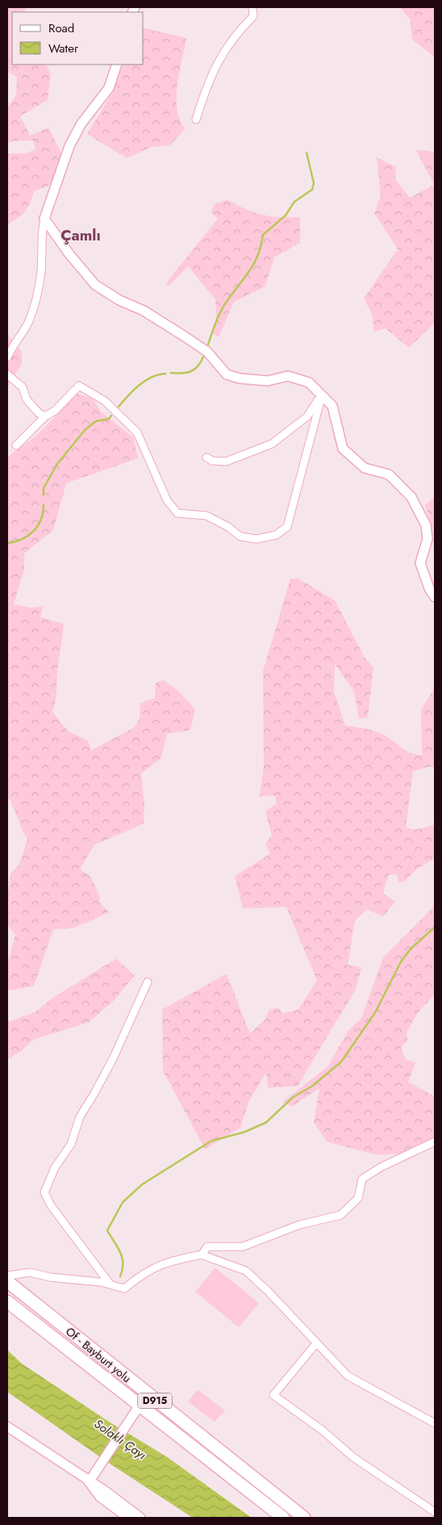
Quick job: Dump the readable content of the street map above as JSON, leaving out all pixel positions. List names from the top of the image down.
{
  "streets": {
    "highway": ["Of - Bayburt yolu", "D915"]
  },
  "districts": ["Çamlı"],
  "water": ["Solaklı Çayı"],
  "legend": ["Road", "Water"]
}
